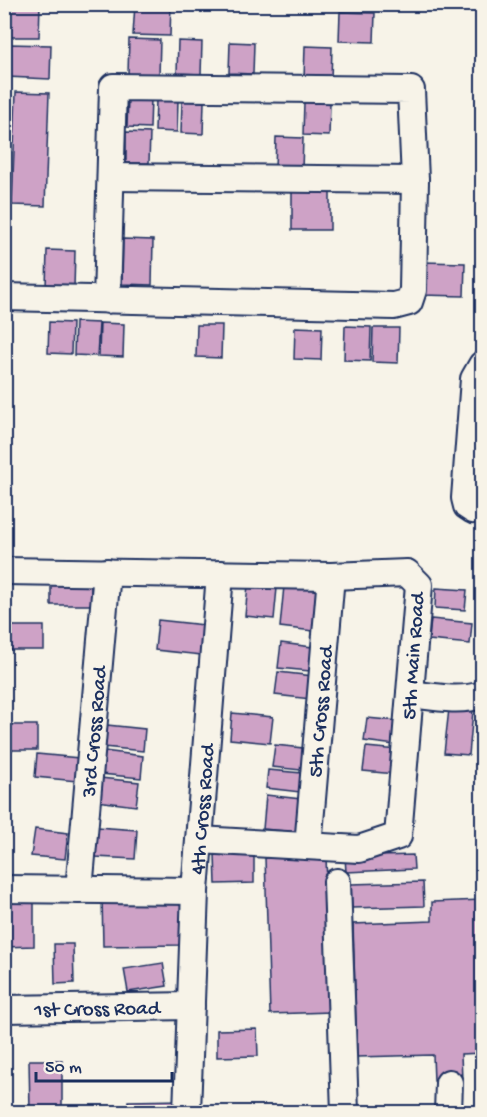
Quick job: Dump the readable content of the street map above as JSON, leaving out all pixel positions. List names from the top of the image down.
{
  "streets": {
    "street": [
      "5th Main Road",
      "5th Cross Road",
      "3rd Cross Road",
      "4th Cross Road",
      "1st Cross Road"
    ]
  },
  "crossings": [
    ["5th Main Road", "5th Cross Road"],
    ["5th Main Road", "3rd Cross Road"],
    ["5th Main Road", "4th Cross Road"],
    ["3rd Cross Road", "4th Cross Road"]
  ],
  "scale_bar": "50 m"
}
